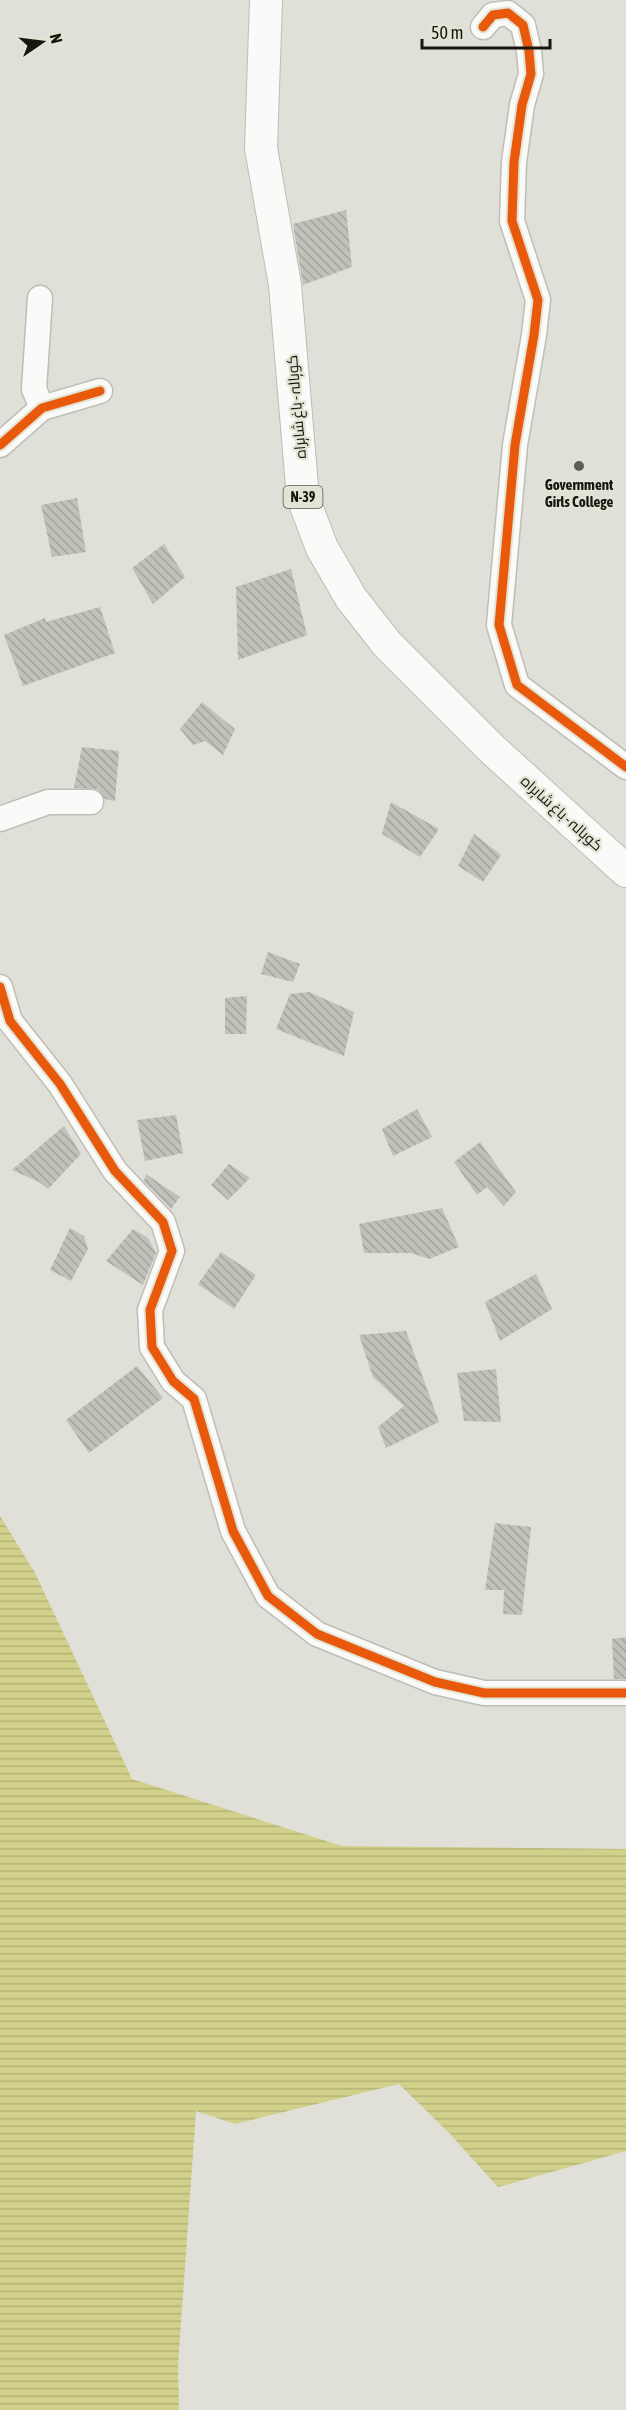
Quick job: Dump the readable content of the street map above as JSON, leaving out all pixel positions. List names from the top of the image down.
{
  "streets": {
    "main road": ["کوہالہ - باغ شاہراہ", "N-39"]
  },
  "places": ["Government Girls College"],
  "scale_bar": "50 m",
  "north": "right"
}
